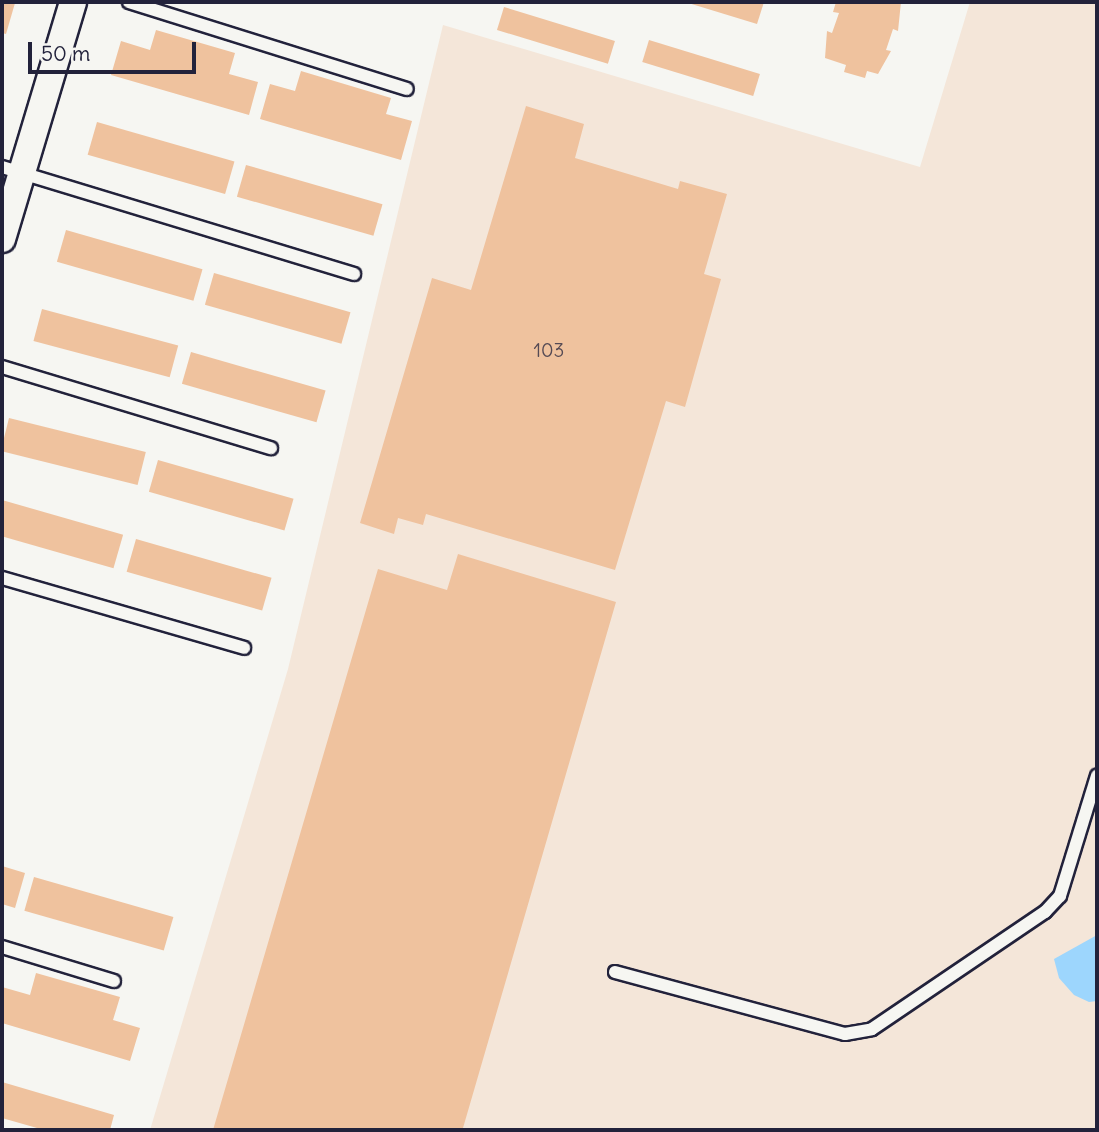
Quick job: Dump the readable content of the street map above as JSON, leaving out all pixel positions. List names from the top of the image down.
{
  "house_numbers": ["103"],
  "scale_bar": "50 m"
}
